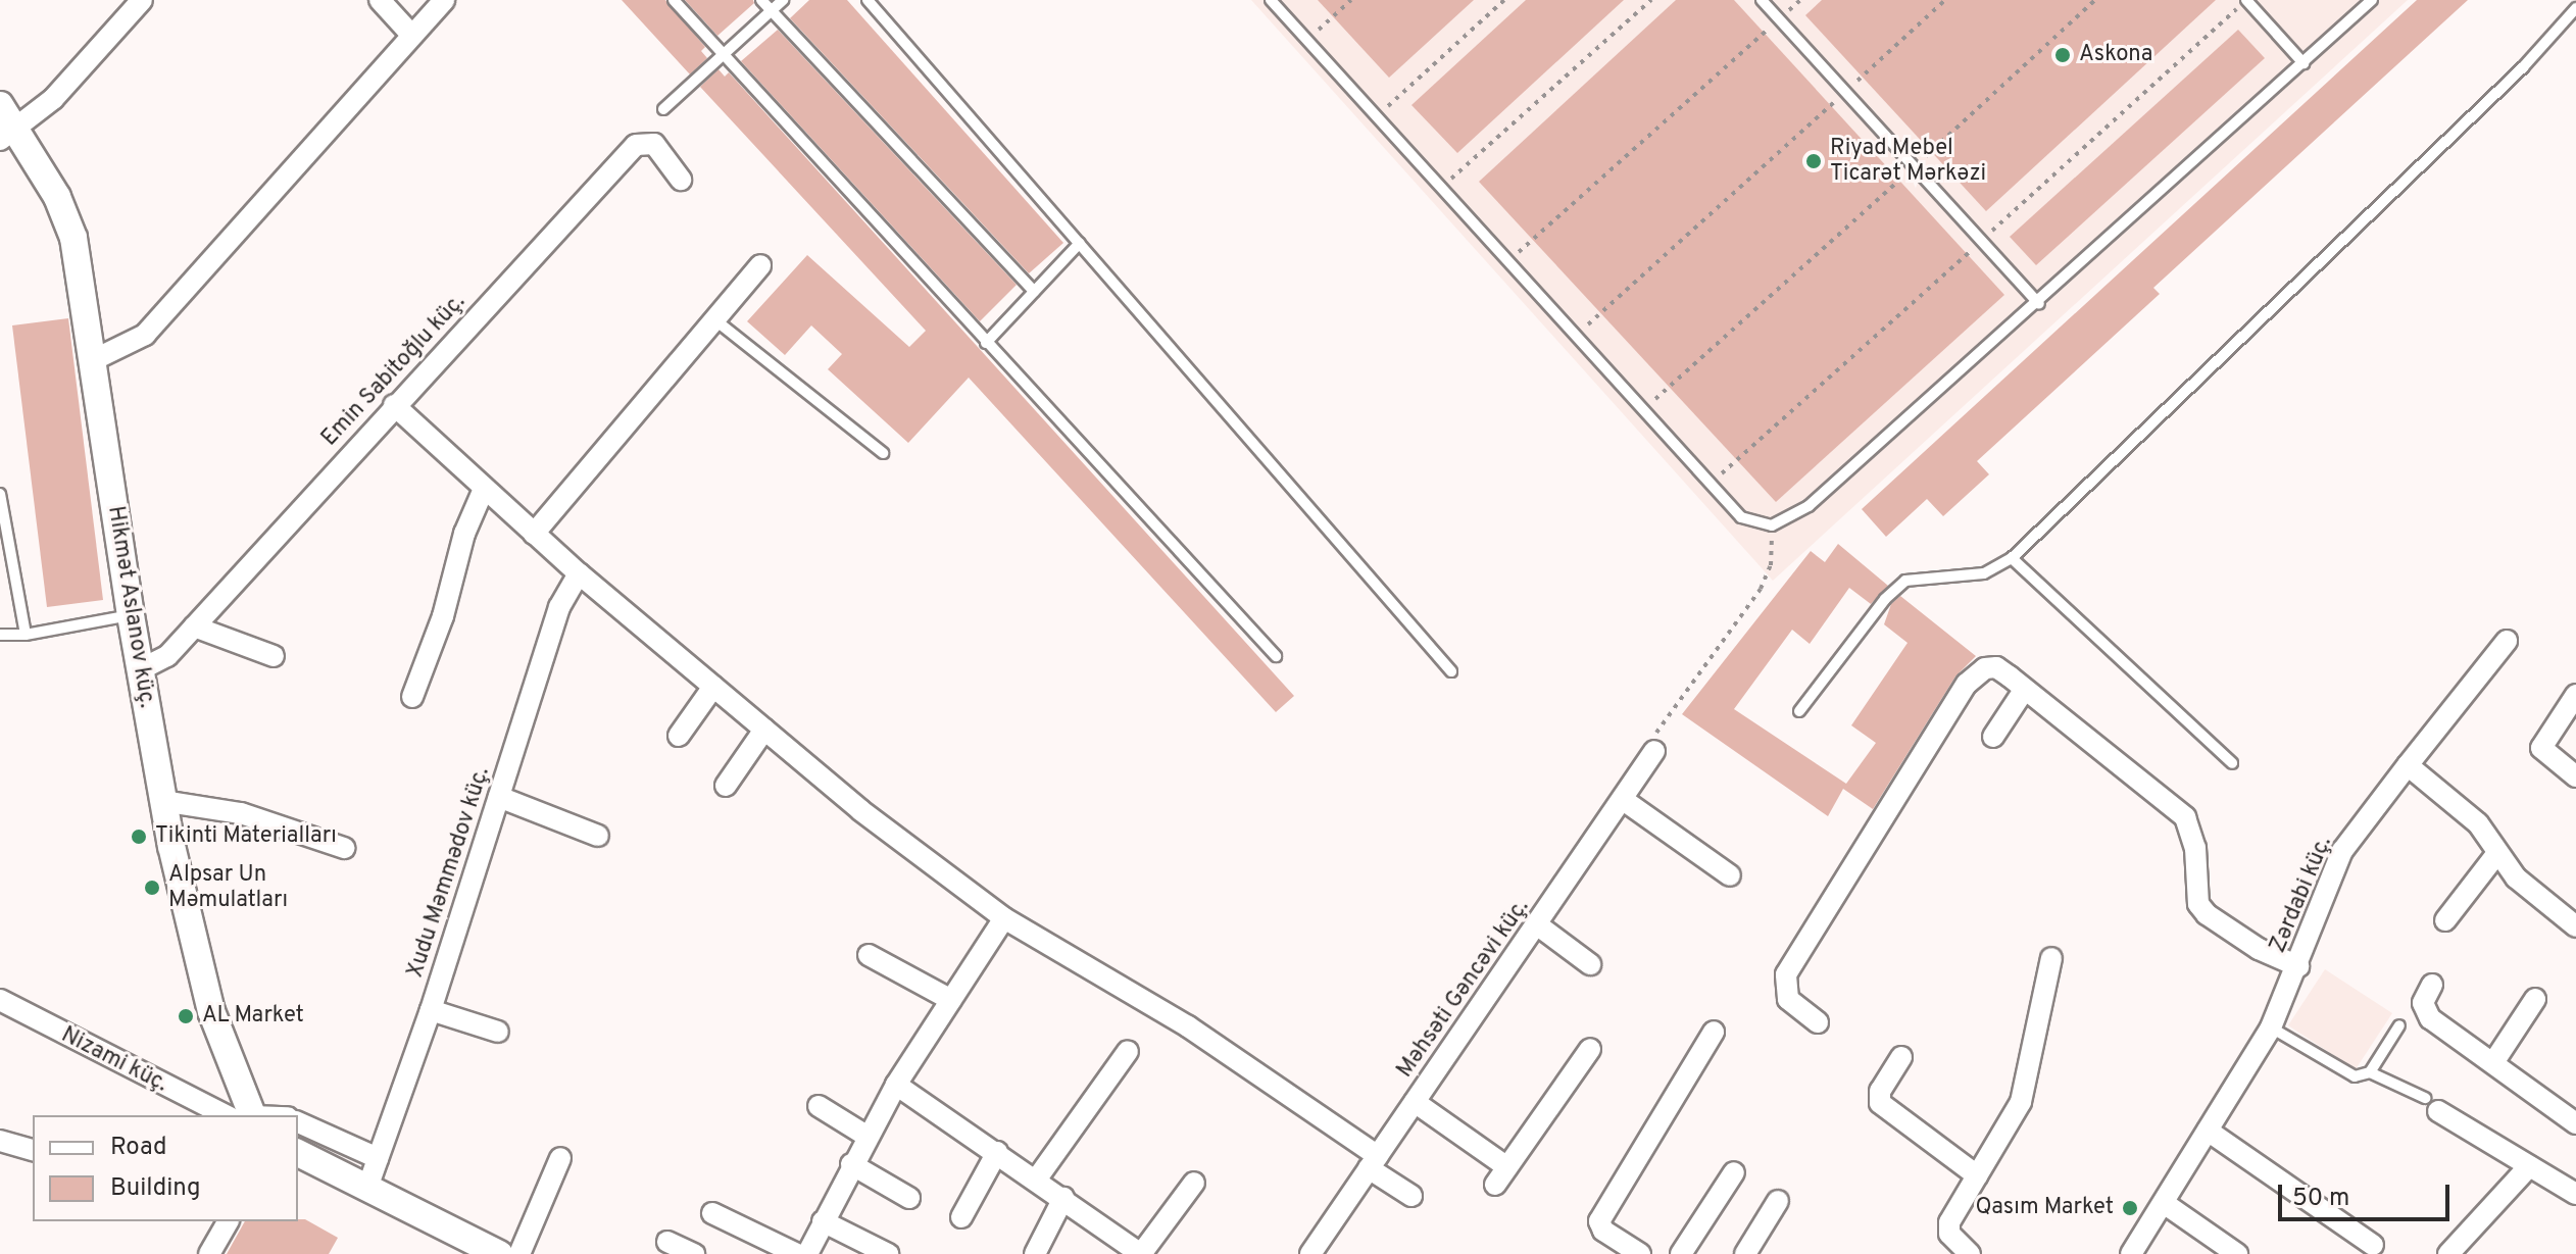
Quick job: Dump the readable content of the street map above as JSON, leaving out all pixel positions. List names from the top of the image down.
{
  "streets": {
    "street": [
      "Emin Sabitoğlu küç.",
      "Hikmət Aslanov küç.",
      "Xudu Məmmədov küç.",
      "Zərdabi küç.",
      "Məhsəti Gəncəvi küç.",
      "Nizami küç."
    ]
  },
  "crossings": [
    ["Emin Sabitoğlu küç.", "Hikmət Aslanov küç."]
  ],
  "places": [
    "Askona",
    "Riyad Mebel Ticarət Mərkəzi",
    "Tikinti Materialları",
    "Alpsar Un Məmulatları",
    "AL Market",
    "Qasım Market"
  ],
  "legend": ["Road", "Building"],
  "scale_bar": "50 m"
}
